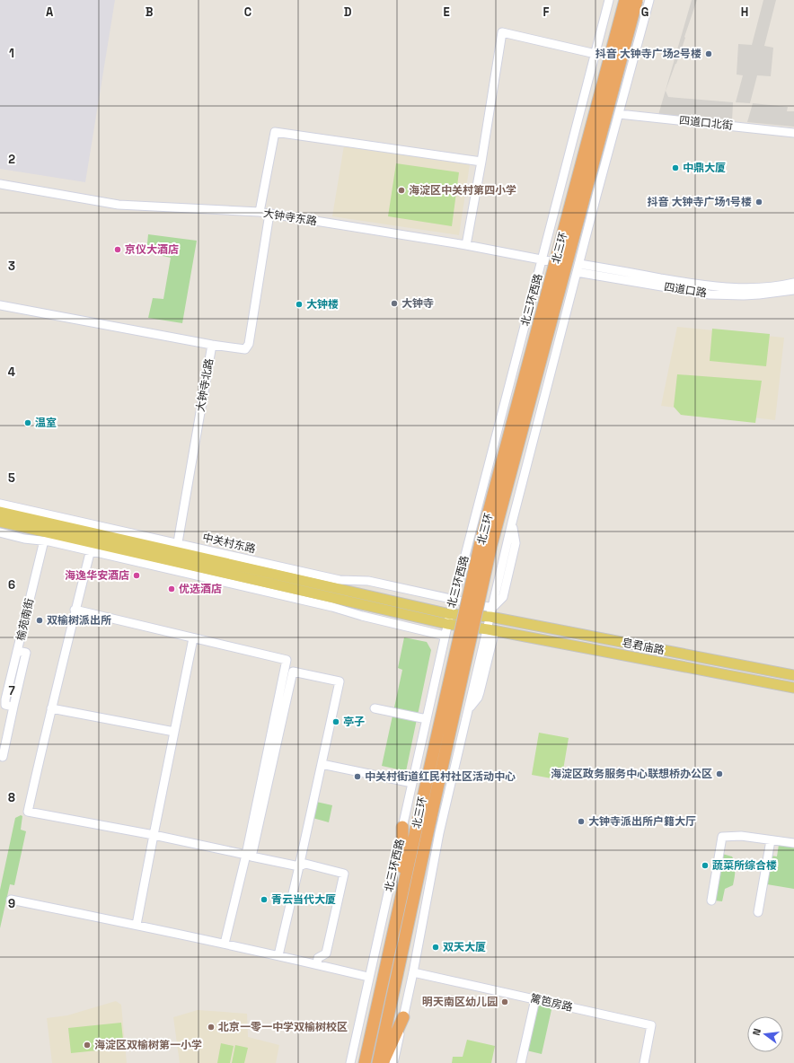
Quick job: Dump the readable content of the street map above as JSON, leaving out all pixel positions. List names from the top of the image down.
{
  "streets": {
    "highway": ["北三环"],
    "main road": ["中关村东路", "皂君庙路"],
    "street": [
      "四道口北街",
      "大钟寺东路",
      "四道口路",
      "北三环西路",
      "大钟寺北路",
      "榆苑南街",
      "篱笆房路"
    ]
  },
  "crossings": [
    ["大钟寺东路", "四道口路"],
    ["大钟寺东路", "北三环西路"],
    ["大钟寺东路", "大钟寺北路"],
    ["北三环西路", "中关村东路"],
    ["北三环西路", "皂君庙路"],
    ["大钟寺北路", "中关村东路"],
    ["中关村东路", "皂君庙路"]
  ],
  "places": [
    "抖音 大钟寺广场2号楼",
    "中鼎大厦",
    "海淀区中关村第四小学",
    "抖音 大钟寺广场1号楼",
    "京仪大酒店",
    "大钟寺",
    "大钟楼",
    "温室",
    "海逸华安酒店",
    "优选酒店",
    "双榆树派出所",
    "亭子",
    "海淀区政务服务中心联想桥办公区",
    "中关村街道红民村社区活动中心",
    "大钟寺派出所户籍大厅",
    "蔬菜所综合楼",
    "青云当代大厦",
    "双天大厦",
    "明天南区幼儿园",
    "北京一零一中学双榆树校区",
    "海淀区双榆树第一小学"
  ],
  "north": "left",
  "grid": {
    "columns": [
      "A",
      "B",
      "C",
      "D",
      "E",
      "F",
      "G",
      "H"
    ],
    "rows": [
      "1",
      "2",
      "3",
      "4",
      "5",
      "6",
      "7",
      "8",
      "9"
    ]
  }
}
